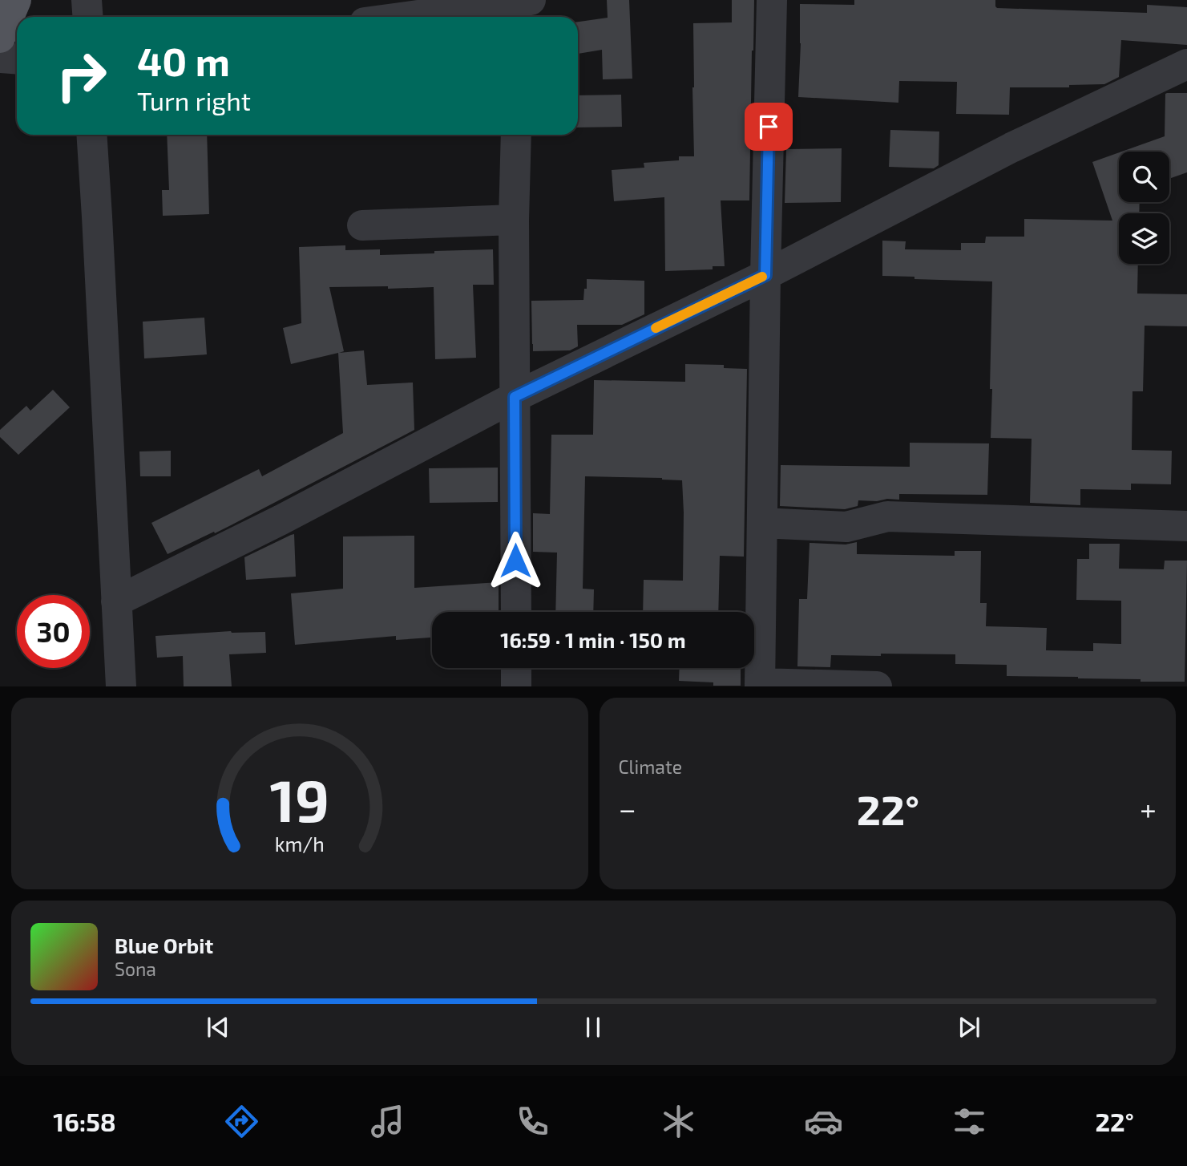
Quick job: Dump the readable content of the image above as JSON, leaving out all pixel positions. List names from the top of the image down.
{
  "page": {
    "turn": ["40 m", "Turn right"],
    "limit": "30",
    "trip": "16:59 · 1 min · 150 m",
    "tile": "Climate",
    "heat": ["−", "22°", "+"],
    "song": ["Blue Orbit", "Sona"],
    "tabs": ["16:58", "22°"],
    "gauge": ["19", "km/h"]
  }
}
